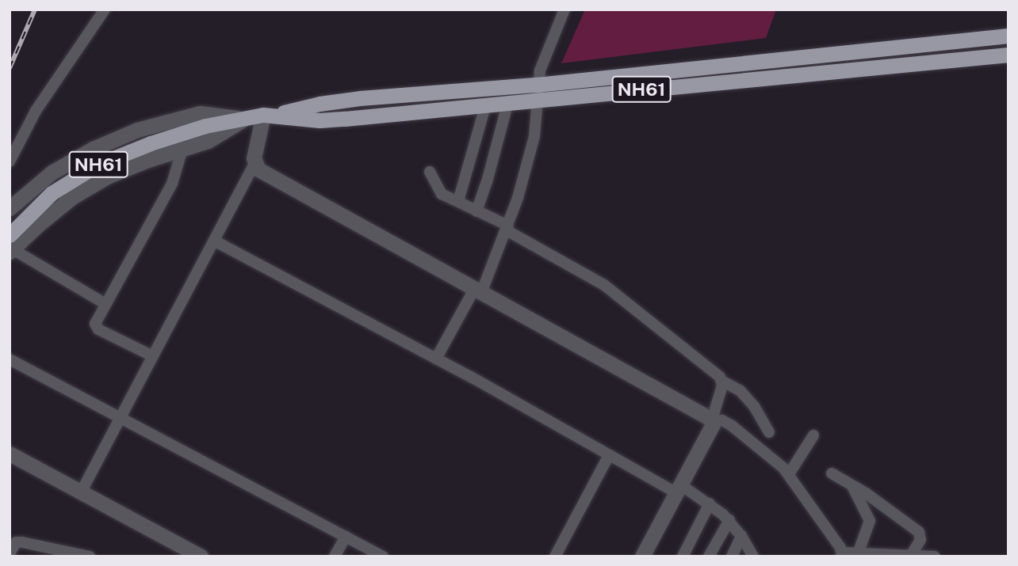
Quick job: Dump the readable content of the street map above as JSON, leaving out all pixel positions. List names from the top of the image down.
{
  "streets": {
    "highway": ["NH61"]
  }
}
